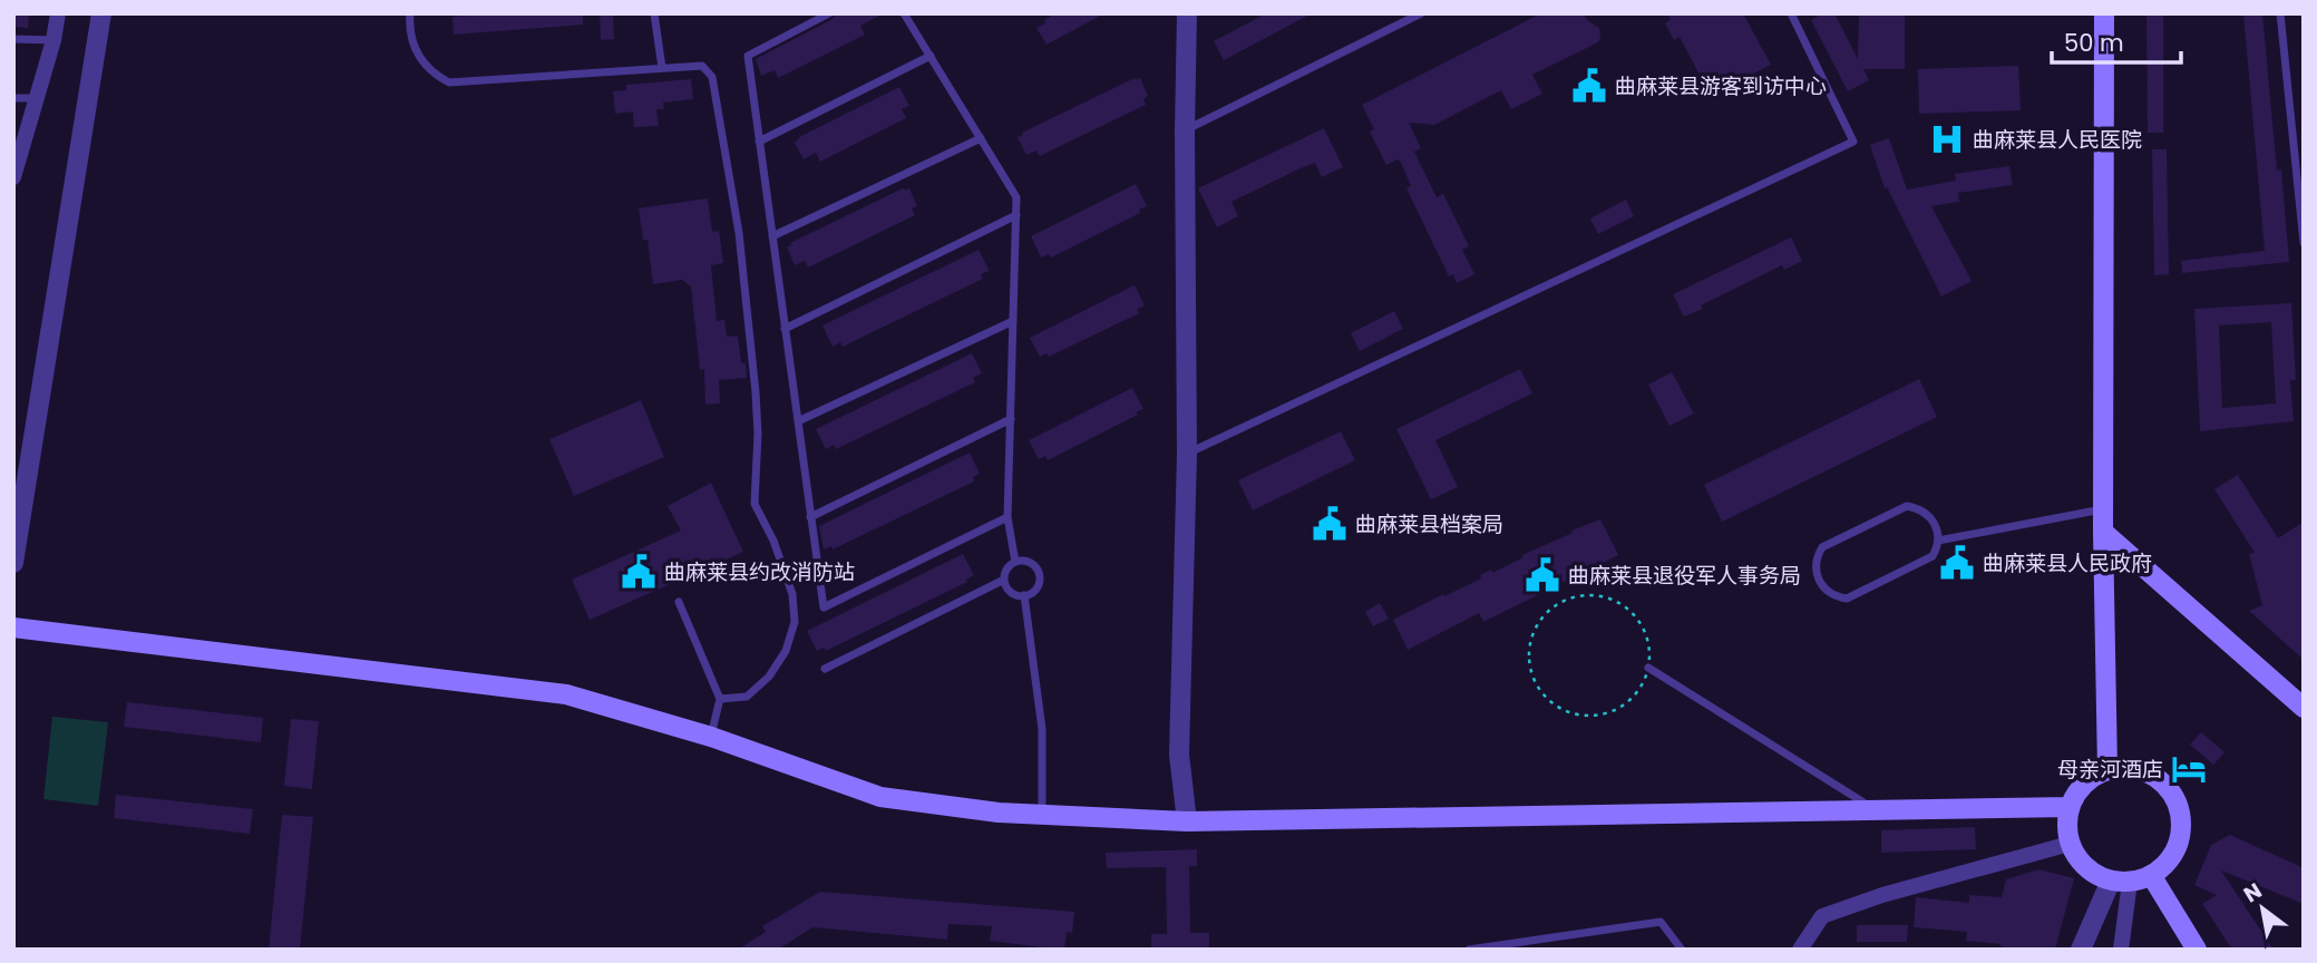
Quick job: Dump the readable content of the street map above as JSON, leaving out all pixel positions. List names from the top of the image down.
{
  "places": {
    "public building": [
      "曲麻莱县游客到访中心",
      "曲麻莱县档案局",
      "曲麻莱县人民政府",
      "曲麻莱县约改消防站",
      "曲麻莱县退役军人事务局"
    ],
    "hospital": ["曲麻莱县人民医院"],
    "hotel": ["母亲河酒店"]
  },
  "scale_bar": "50 m",
  "north": "top left"
}
